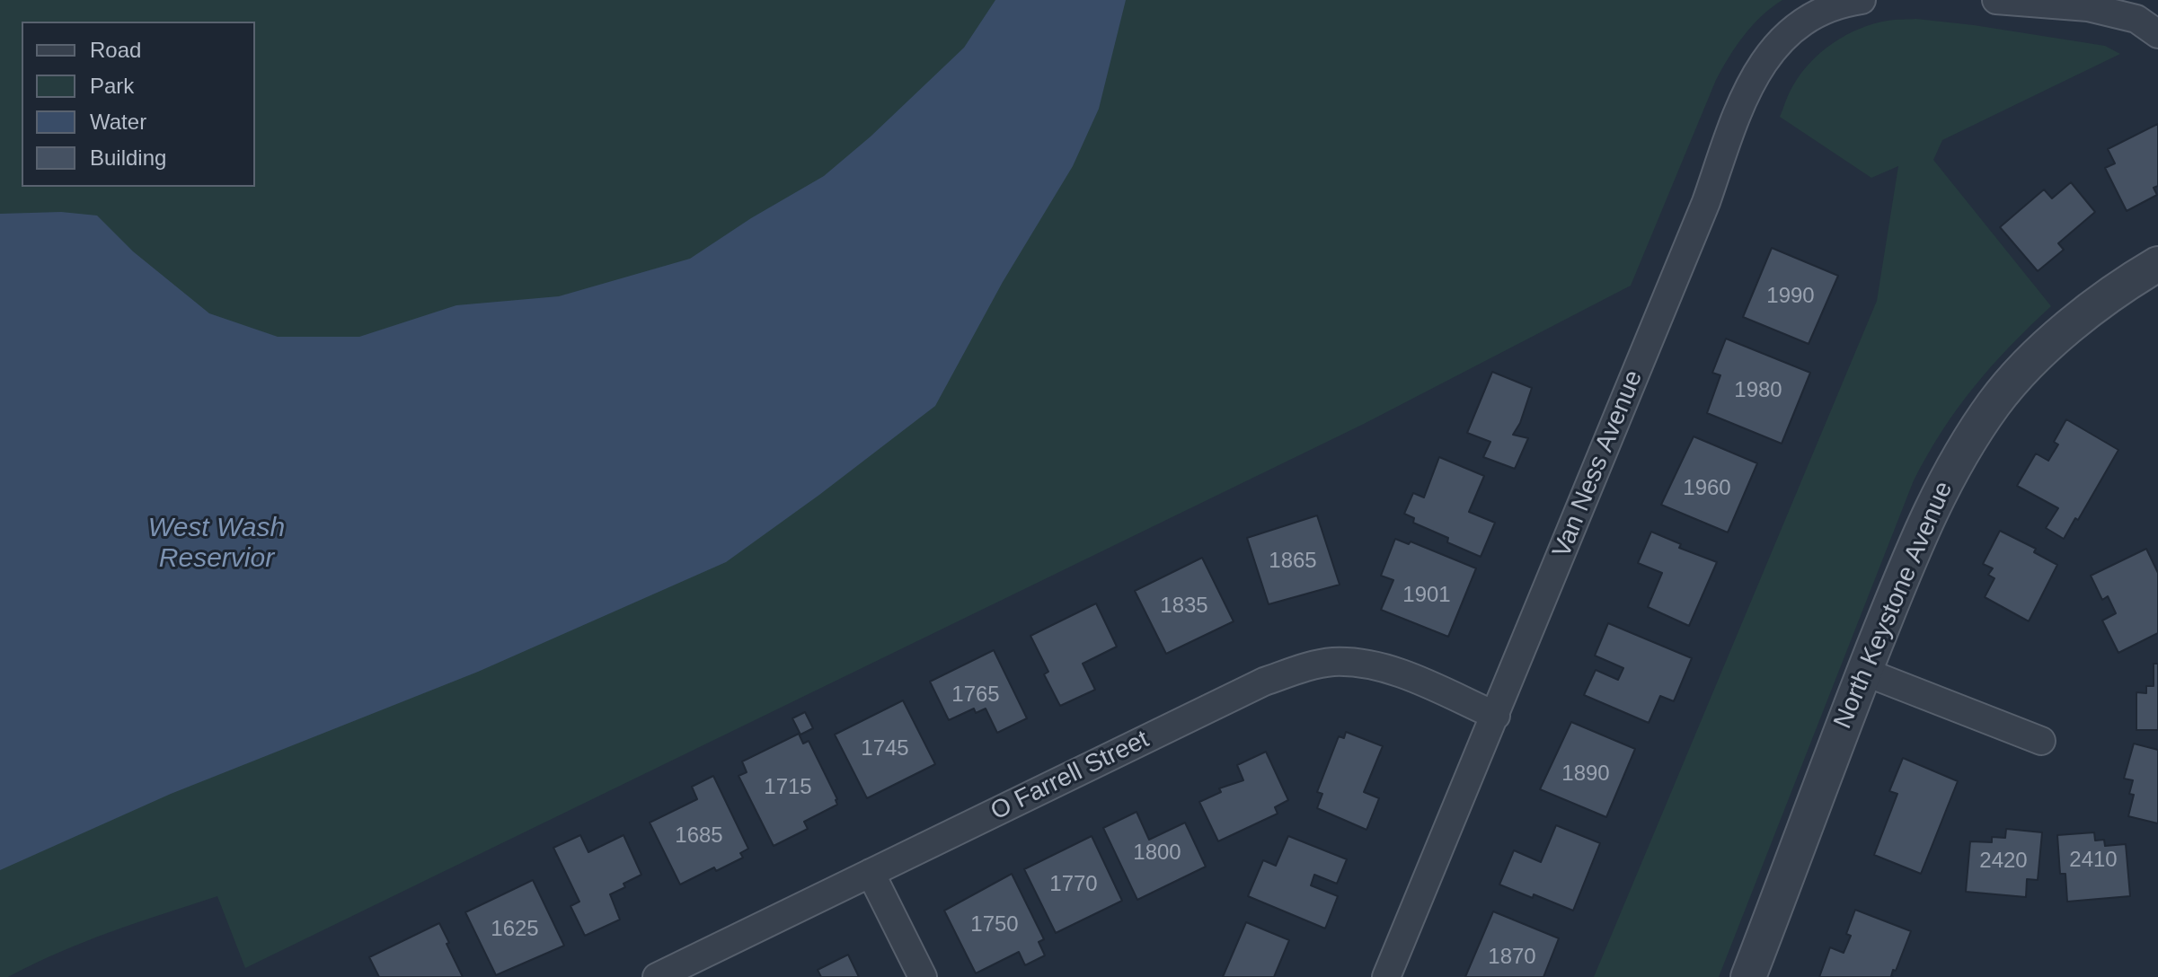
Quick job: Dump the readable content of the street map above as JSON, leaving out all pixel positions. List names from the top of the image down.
{
  "streets": {
    "street": ["Van Ness Avenue", "North Keystone Avenue", "O Farrell Street"]
  },
  "crossings": [
    ["Van Ness Avenue", "O Farrell Street"]
  ],
  "water": ["West Wash Reservior"],
  "house_numbers": [
    "1990",
    "1980",
    "1960",
    "1865",
    "1901",
    "1835",
    "1765",
    "1745",
    "1890",
    "1715",
    "1685",
    "1800",
    "2410",
    "2420",
    "1770",
    "1750",
    "1625",
    "1870"
  ],
  "legend": [
    "Road",
    "Park",
    "Water",
    "Building"
  ]
}
